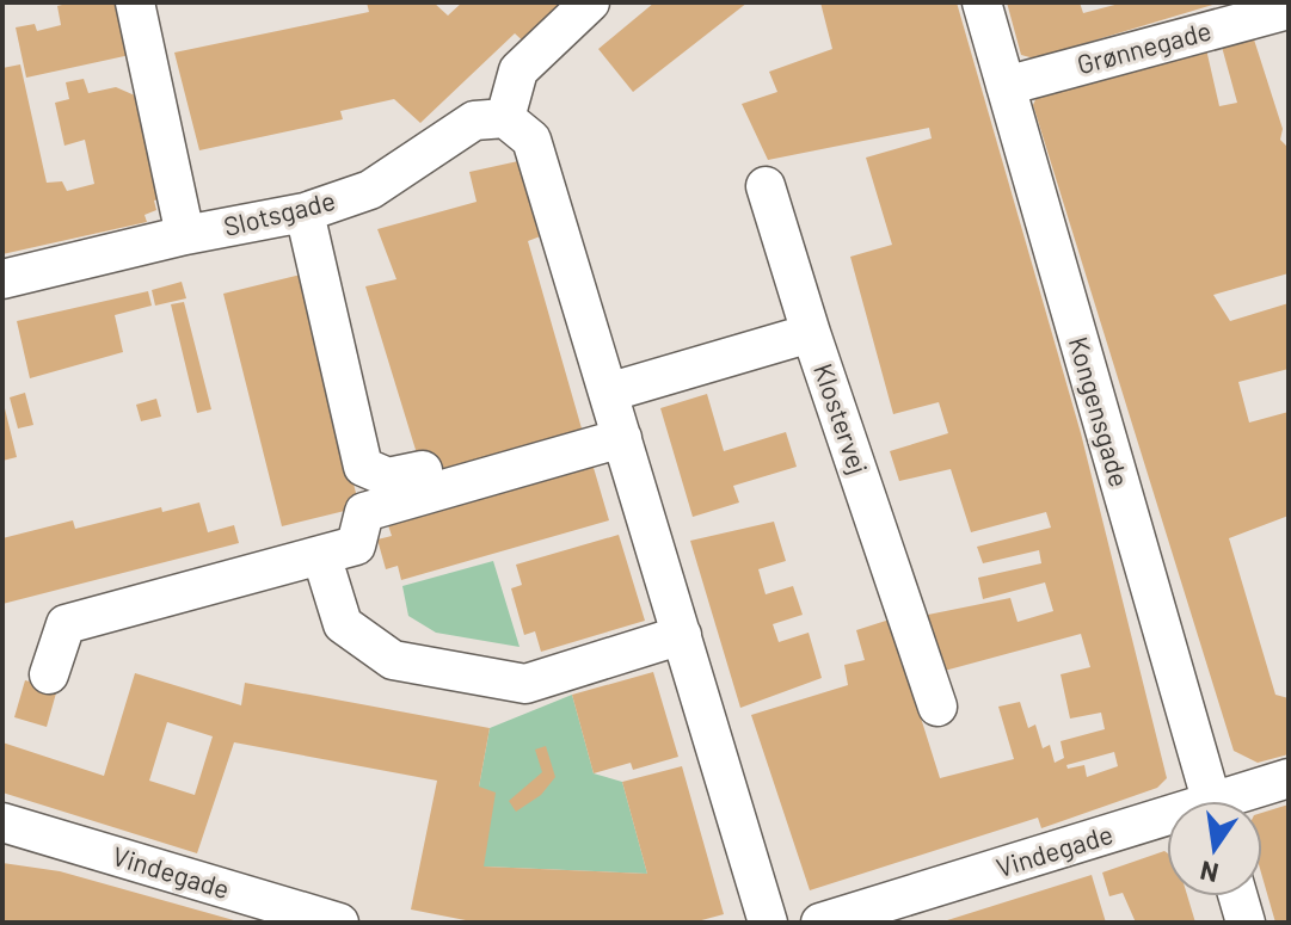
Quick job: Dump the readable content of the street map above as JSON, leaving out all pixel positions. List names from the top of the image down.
{
  "streets": {
    "street": [
      "Grønnegade",
      "Slotsgade",
      "Kongensgade",
      "Klostervej",
      "Vindegade"
    ]
  },
  "crossings": [
    ["Grønnegade", "Kongensgade"]
  ],
  "north": "bottom"
}
